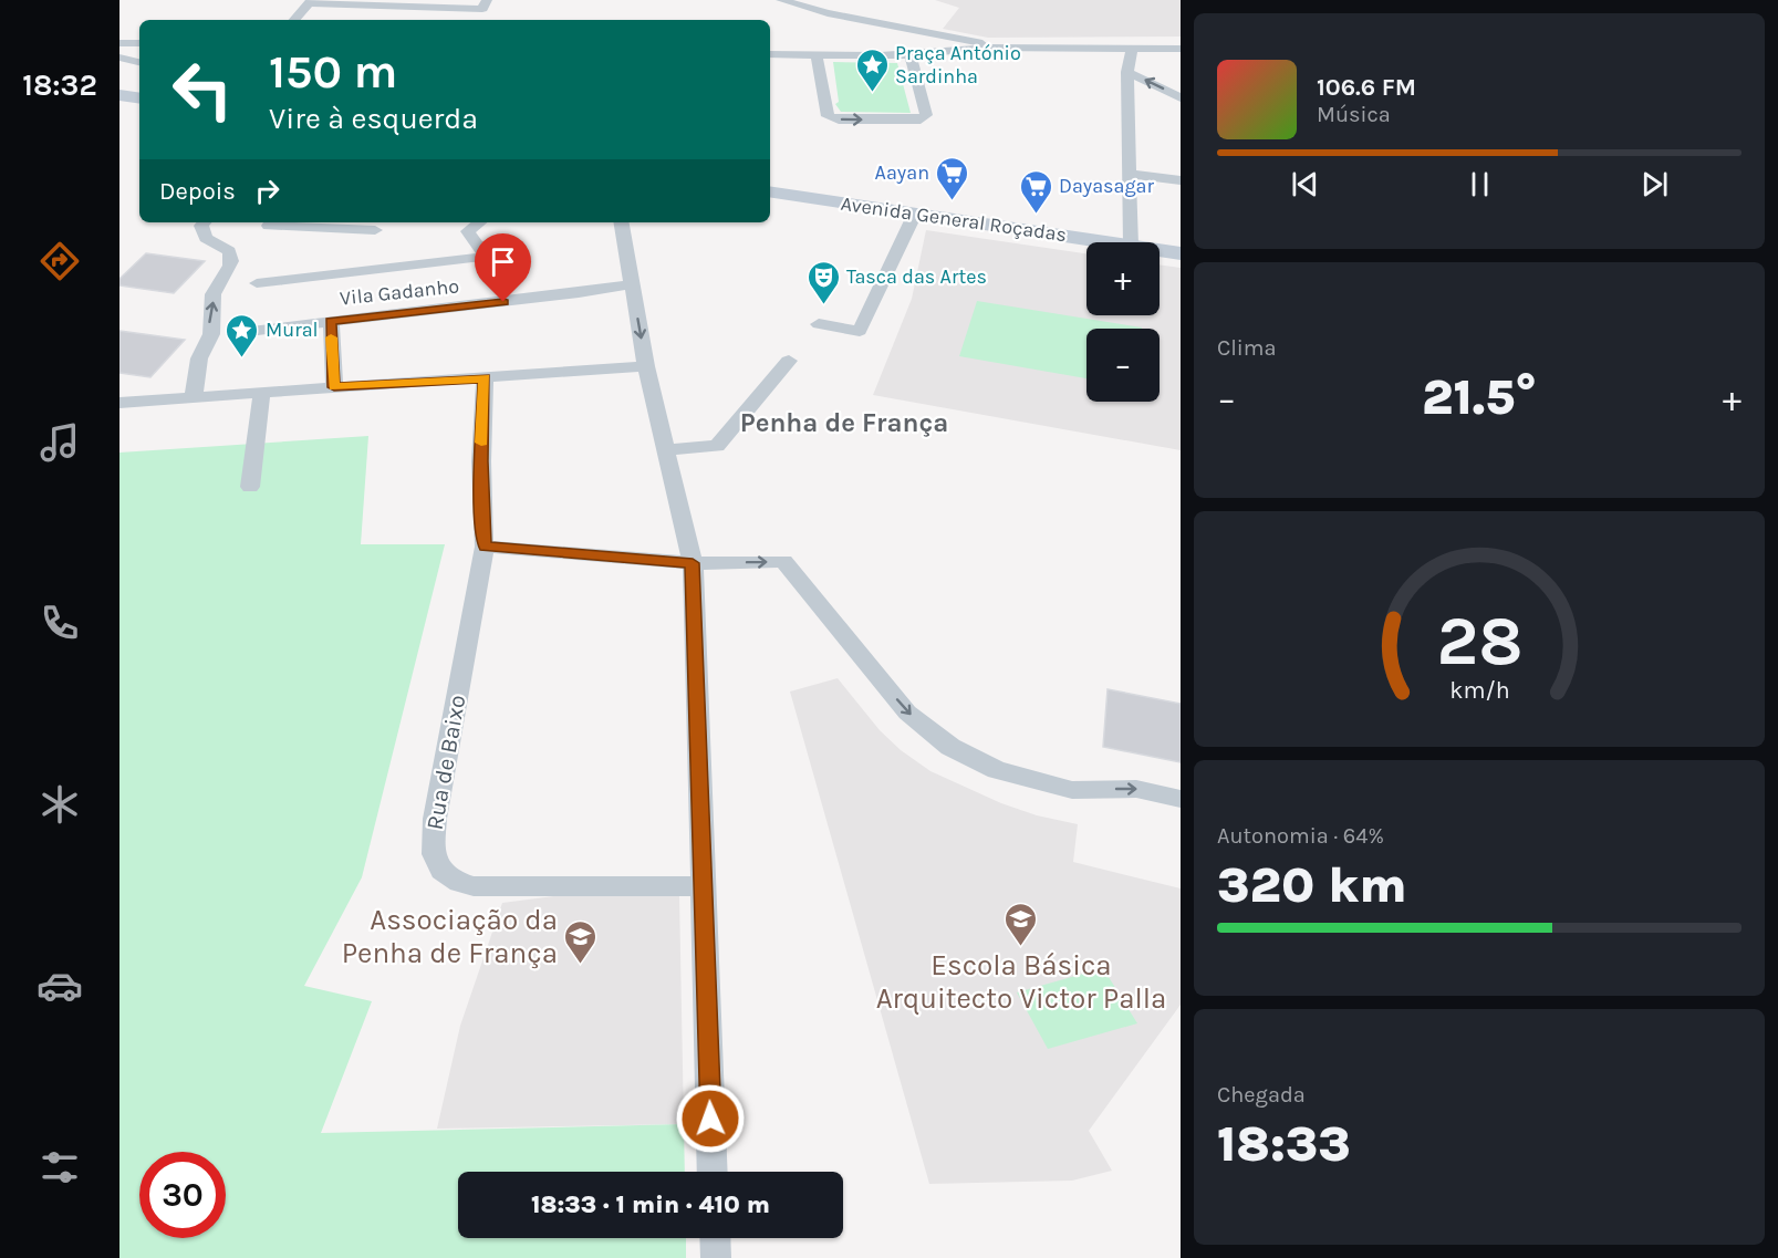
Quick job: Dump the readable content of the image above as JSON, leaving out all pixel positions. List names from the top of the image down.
{
  "streets": {
    "street": ["Avenida General Roçadas", "Vila Gadanho", "Rua de Baixo"]
  },
  "districts": ["Penha de França"],
  "places": {
    "place": ["Praça António Sardinha", "Mural"],
    "supermarket": ["Aayan", "Dayasagar"],
    "theatre": ["Tasca das Artes"],
    "school or university": ["Escola Básica Arquitecto Victor Palla", "Associação da Penha de França"]
  },
  "page": {
    "tabs": "18:32",
    "turn": ["150 m", "Vire à esquerda"],
    "song": ["106.6 FM", "Música"],
    "then": "Depois",
    "map_buttons": ["+", "−"],
    "tile": [
      "Clima",
      ["Autonomia · 64%", "320 km"],
      ["Chegada", "18:33"]
    ],
    "heat": ["−", "21.5°", "+"],
    "limit": "30",
    "trip": "18:33 · 1 min · 410 m",
    "gauge": ["28", "km/h"]
  }
}
